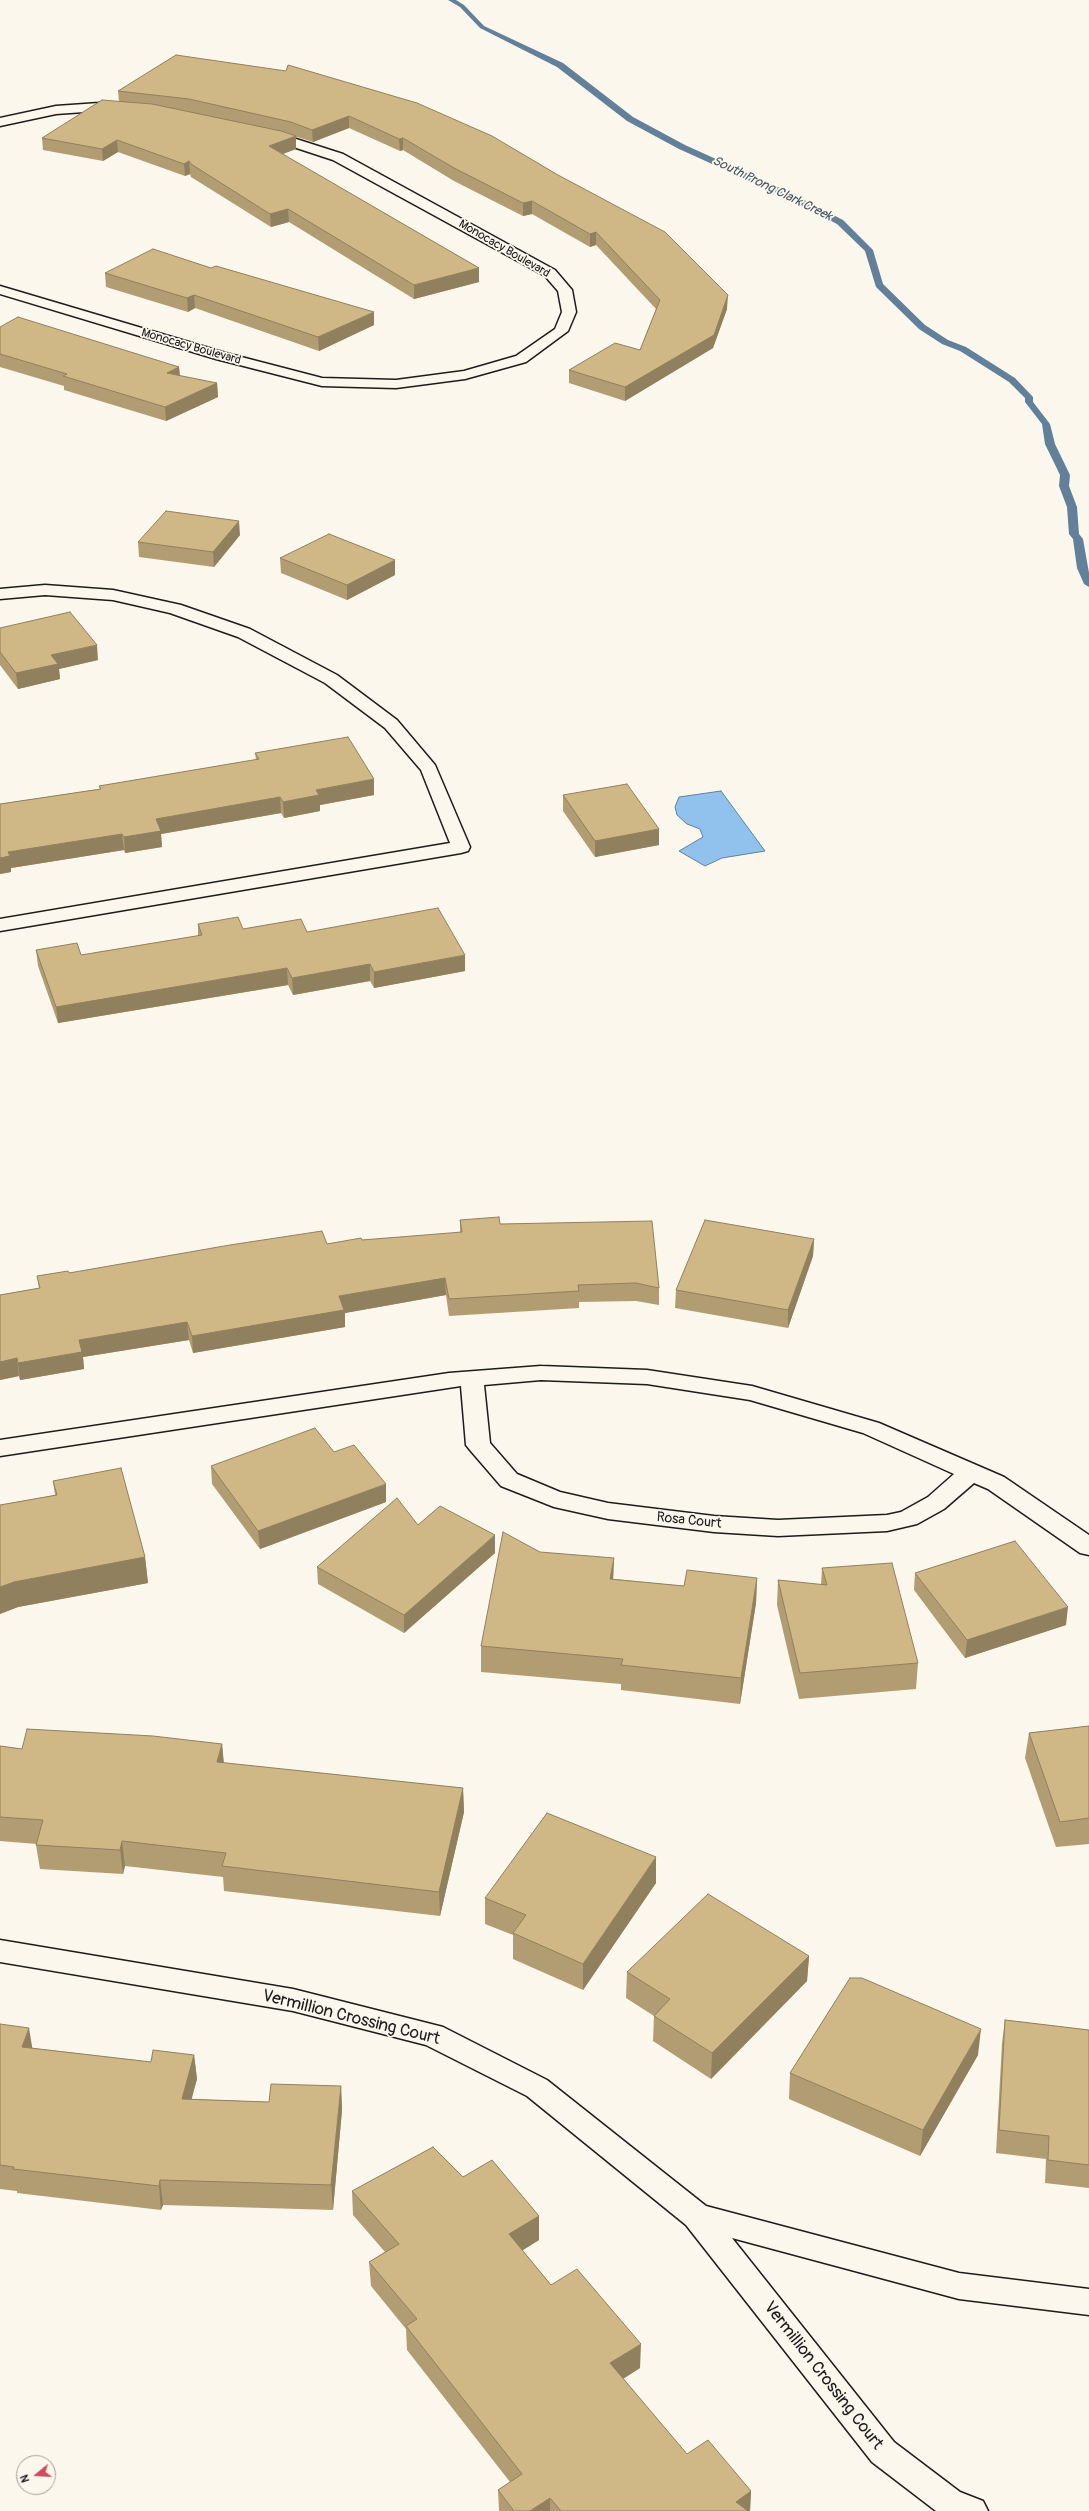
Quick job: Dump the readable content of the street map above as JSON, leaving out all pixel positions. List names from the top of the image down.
{
  "streets": {
    "street": ["Monocacy Boulevard", "Rosa Court", "Vermillion Crossing Court"]
  },
  "water": ["South Prong Clark Creek"],
  "north": "left"
}
